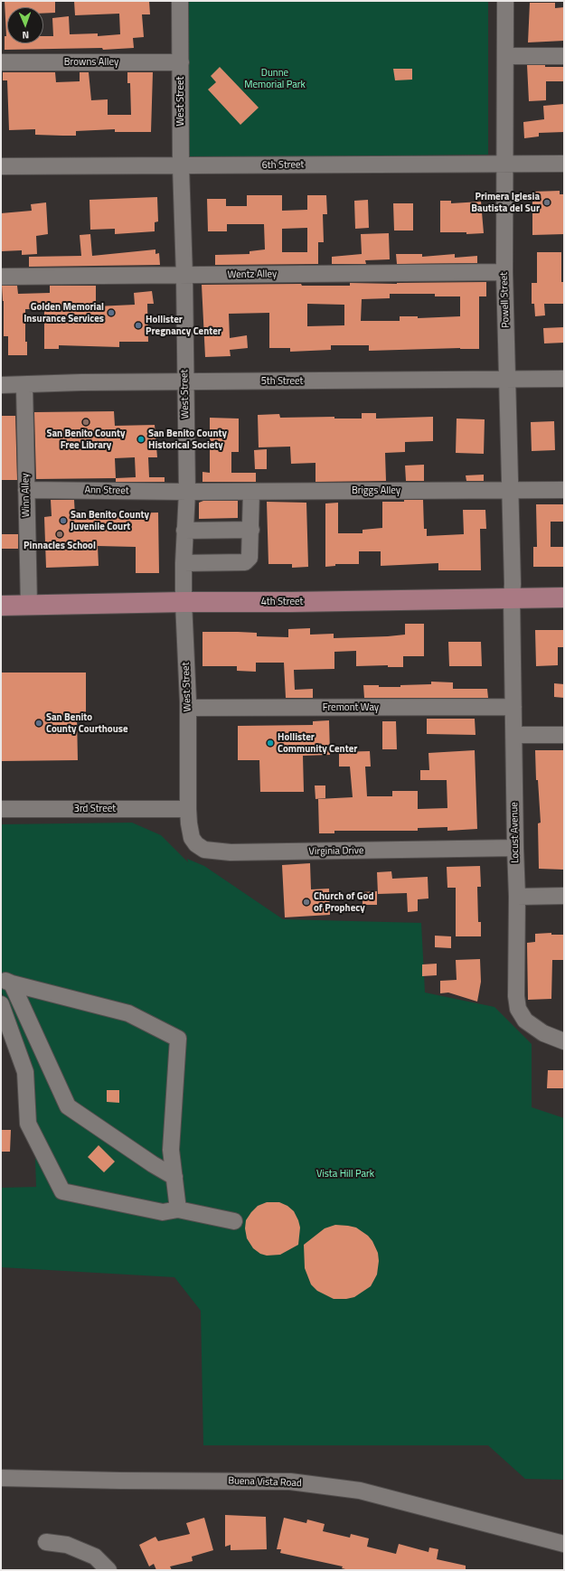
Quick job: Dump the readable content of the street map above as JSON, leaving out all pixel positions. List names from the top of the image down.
{
  "streets": {
    "main road": ["4th Street"],
    "street": [
      "Browns Alley",
      "West Street",
      "6th Street",
      "Wentz Alley",
      "Powell Street",
      "5th Street",
      "Ann Street",
      "Briggs Alley",
      "Winn Alley",
      "Fremont Way",
      "3rd Street",
      "Locust Avenue",
      "Virginia Drive",
      "Buena Vista Road"
    ]
  },
  "crossings": [
    ["Browns Alley", "West Street"],
    ["West Street", "6th Street"],
    ["West Street", "Wentz Alley"],
    ["West Street", "5th Street"],
    ["West Street", "Ann Street"],
    ["West Street", "Briggs Alley"],
    ["West Street", "4th Street"],
    ["West Street", "Fremont Way"],
    ["West Street", "3rd Street"],
    ["West Street", "Virginia Drive"],
    ["6th Street", "Powell Street"],
    ["Wentz Alley", "Powell Street"],
    ["Powell Street", "5th Street"],
    ["Powell Street", "Briggs Alley"],
    ["Powell Street", "4th Street"],
    ["Powell Street", "Locust Avenue"],
    ["5th Street", "Winn Alley"],
    ["Ann Street", "Briggs Alley"],
    ["Ann Street", "Winn Alley"],
    ["Winn Alley", "4th Street"],
    ["4th Street", "Locust Avenue"],
    ["Fremont Way", "Locust Avenue"],
    ["3rd Street", "Virginia Drive"],
    ["Locust Avenue", "Virginia Drive"]
  ],
  "parks": ["Dunne Memorial Park", "Vista Hill Park"],
  "places": [
    "Primera Iglesia Bautista del Sur",
    "Golden Memorial Insurance Services",
    "Hollister Pregnancy Center",
    "San Benito County Free Library",
    "San Benito County Historical Society",
    "San Benito County Juvenile Court",
    "Pinnacles School",
    "San Benito County Courthouse",
    "Hollister Community Center",
    "Church of God of Prophecy"
  ],
  "north": "bottom"
}
